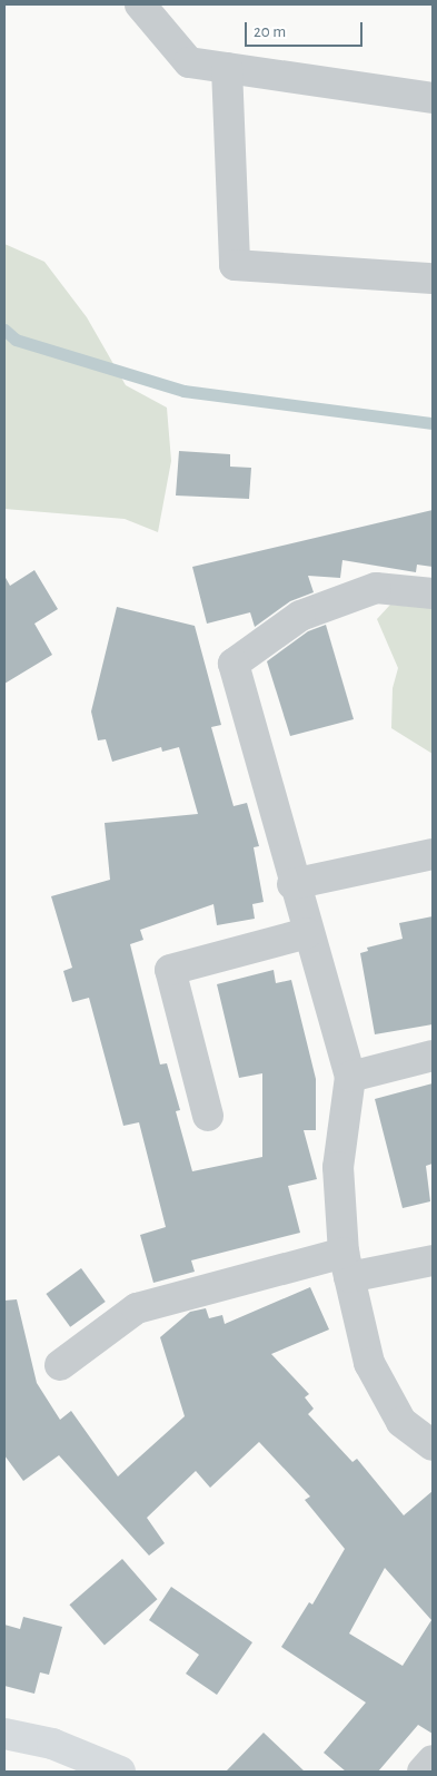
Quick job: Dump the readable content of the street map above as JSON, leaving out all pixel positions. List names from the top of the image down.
{
  "scale_bar": "20 m"
}
